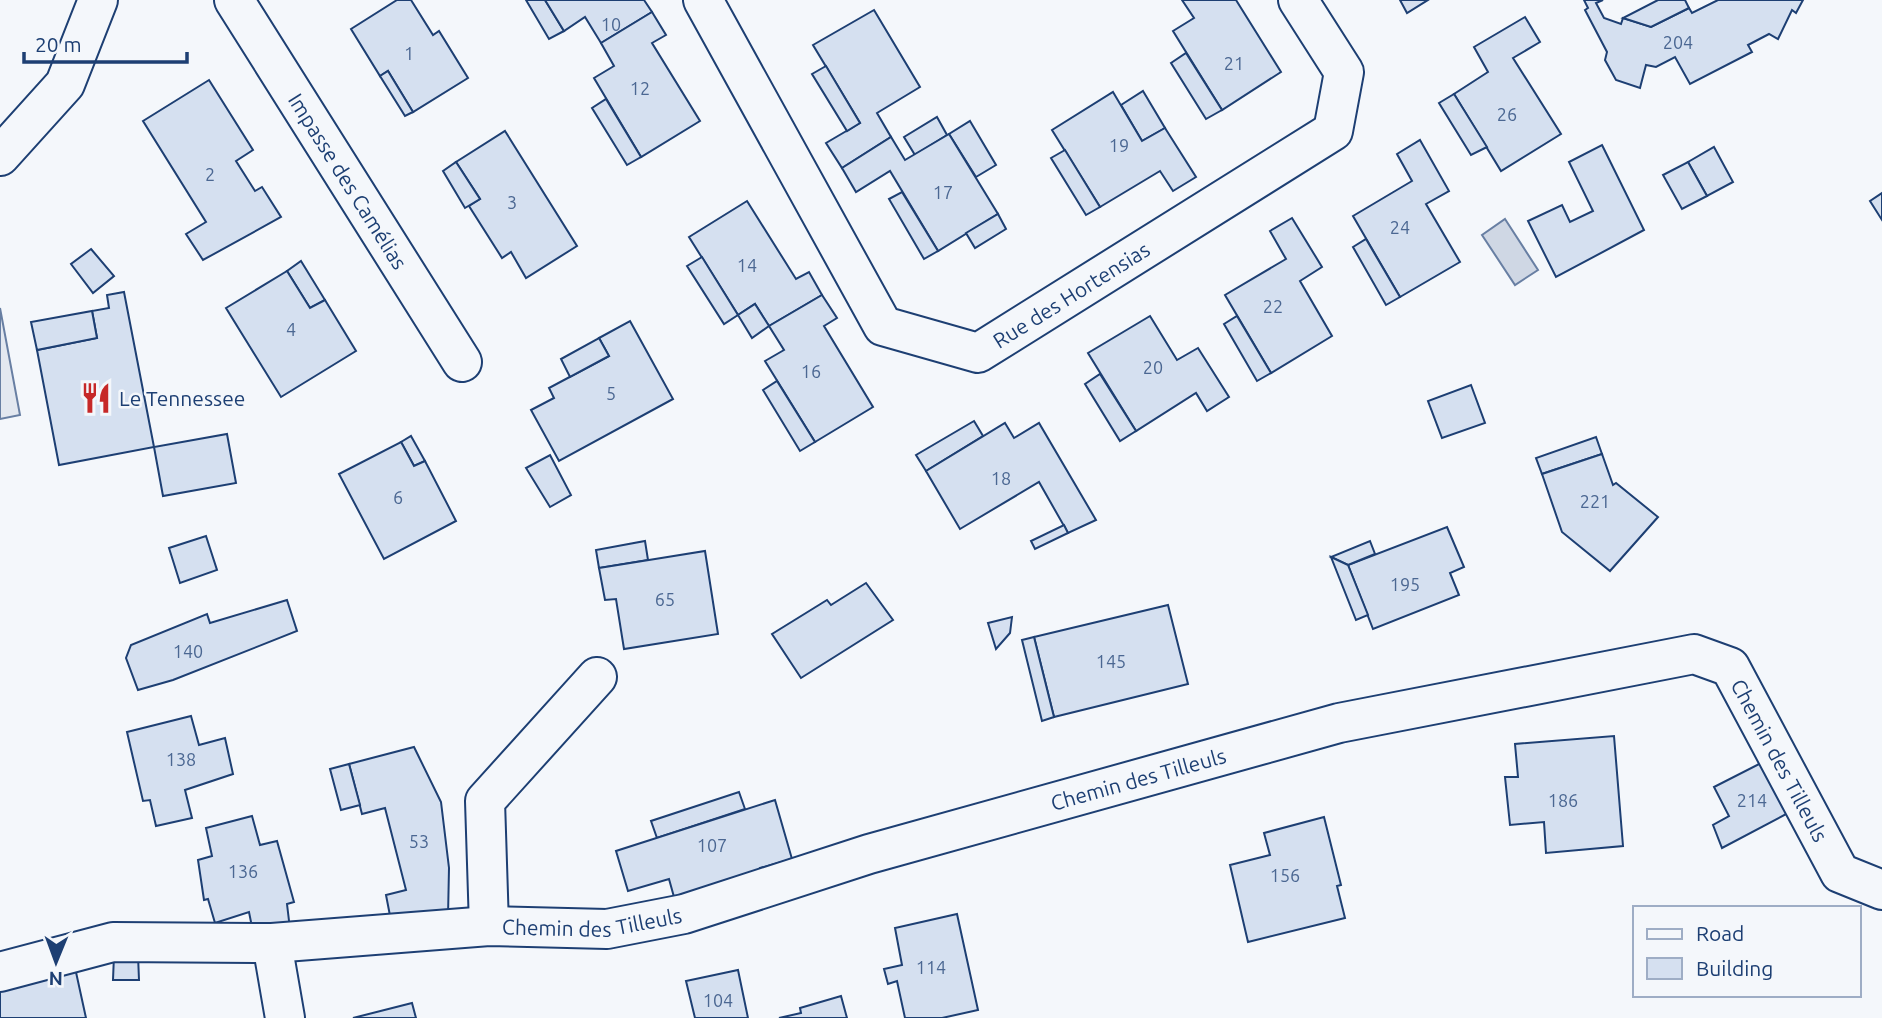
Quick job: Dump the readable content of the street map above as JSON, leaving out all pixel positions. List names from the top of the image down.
{
  "streets": {
    "street": ["Impasse des Camélias", "Rue des Hortensias", "Chemin des Tilleuls"]
  },
  "places": {
    "restaurant": ["Le Tennessee"]
  },
  "house_numbers": [
    "10",
    "204",
    "1",
    "21",
    "12",
    "26",
    "19",
    "2",
    "17",
    "3",
    "24",
    "14",
    "22",
    "4",
    "20",
    "16",
    "5",
    "18",
    "6",
    "221",
    "195",
    "65",
    "140",
    "145",
    "138",
    "186",
    "214",
    "53",
    "107",
    "136",
    "156",
    "114",
    "104"
  ],
  "legend": ["Road", "Building"],
  "scale_bar": "20 m",
  "north": "bottom"
}
